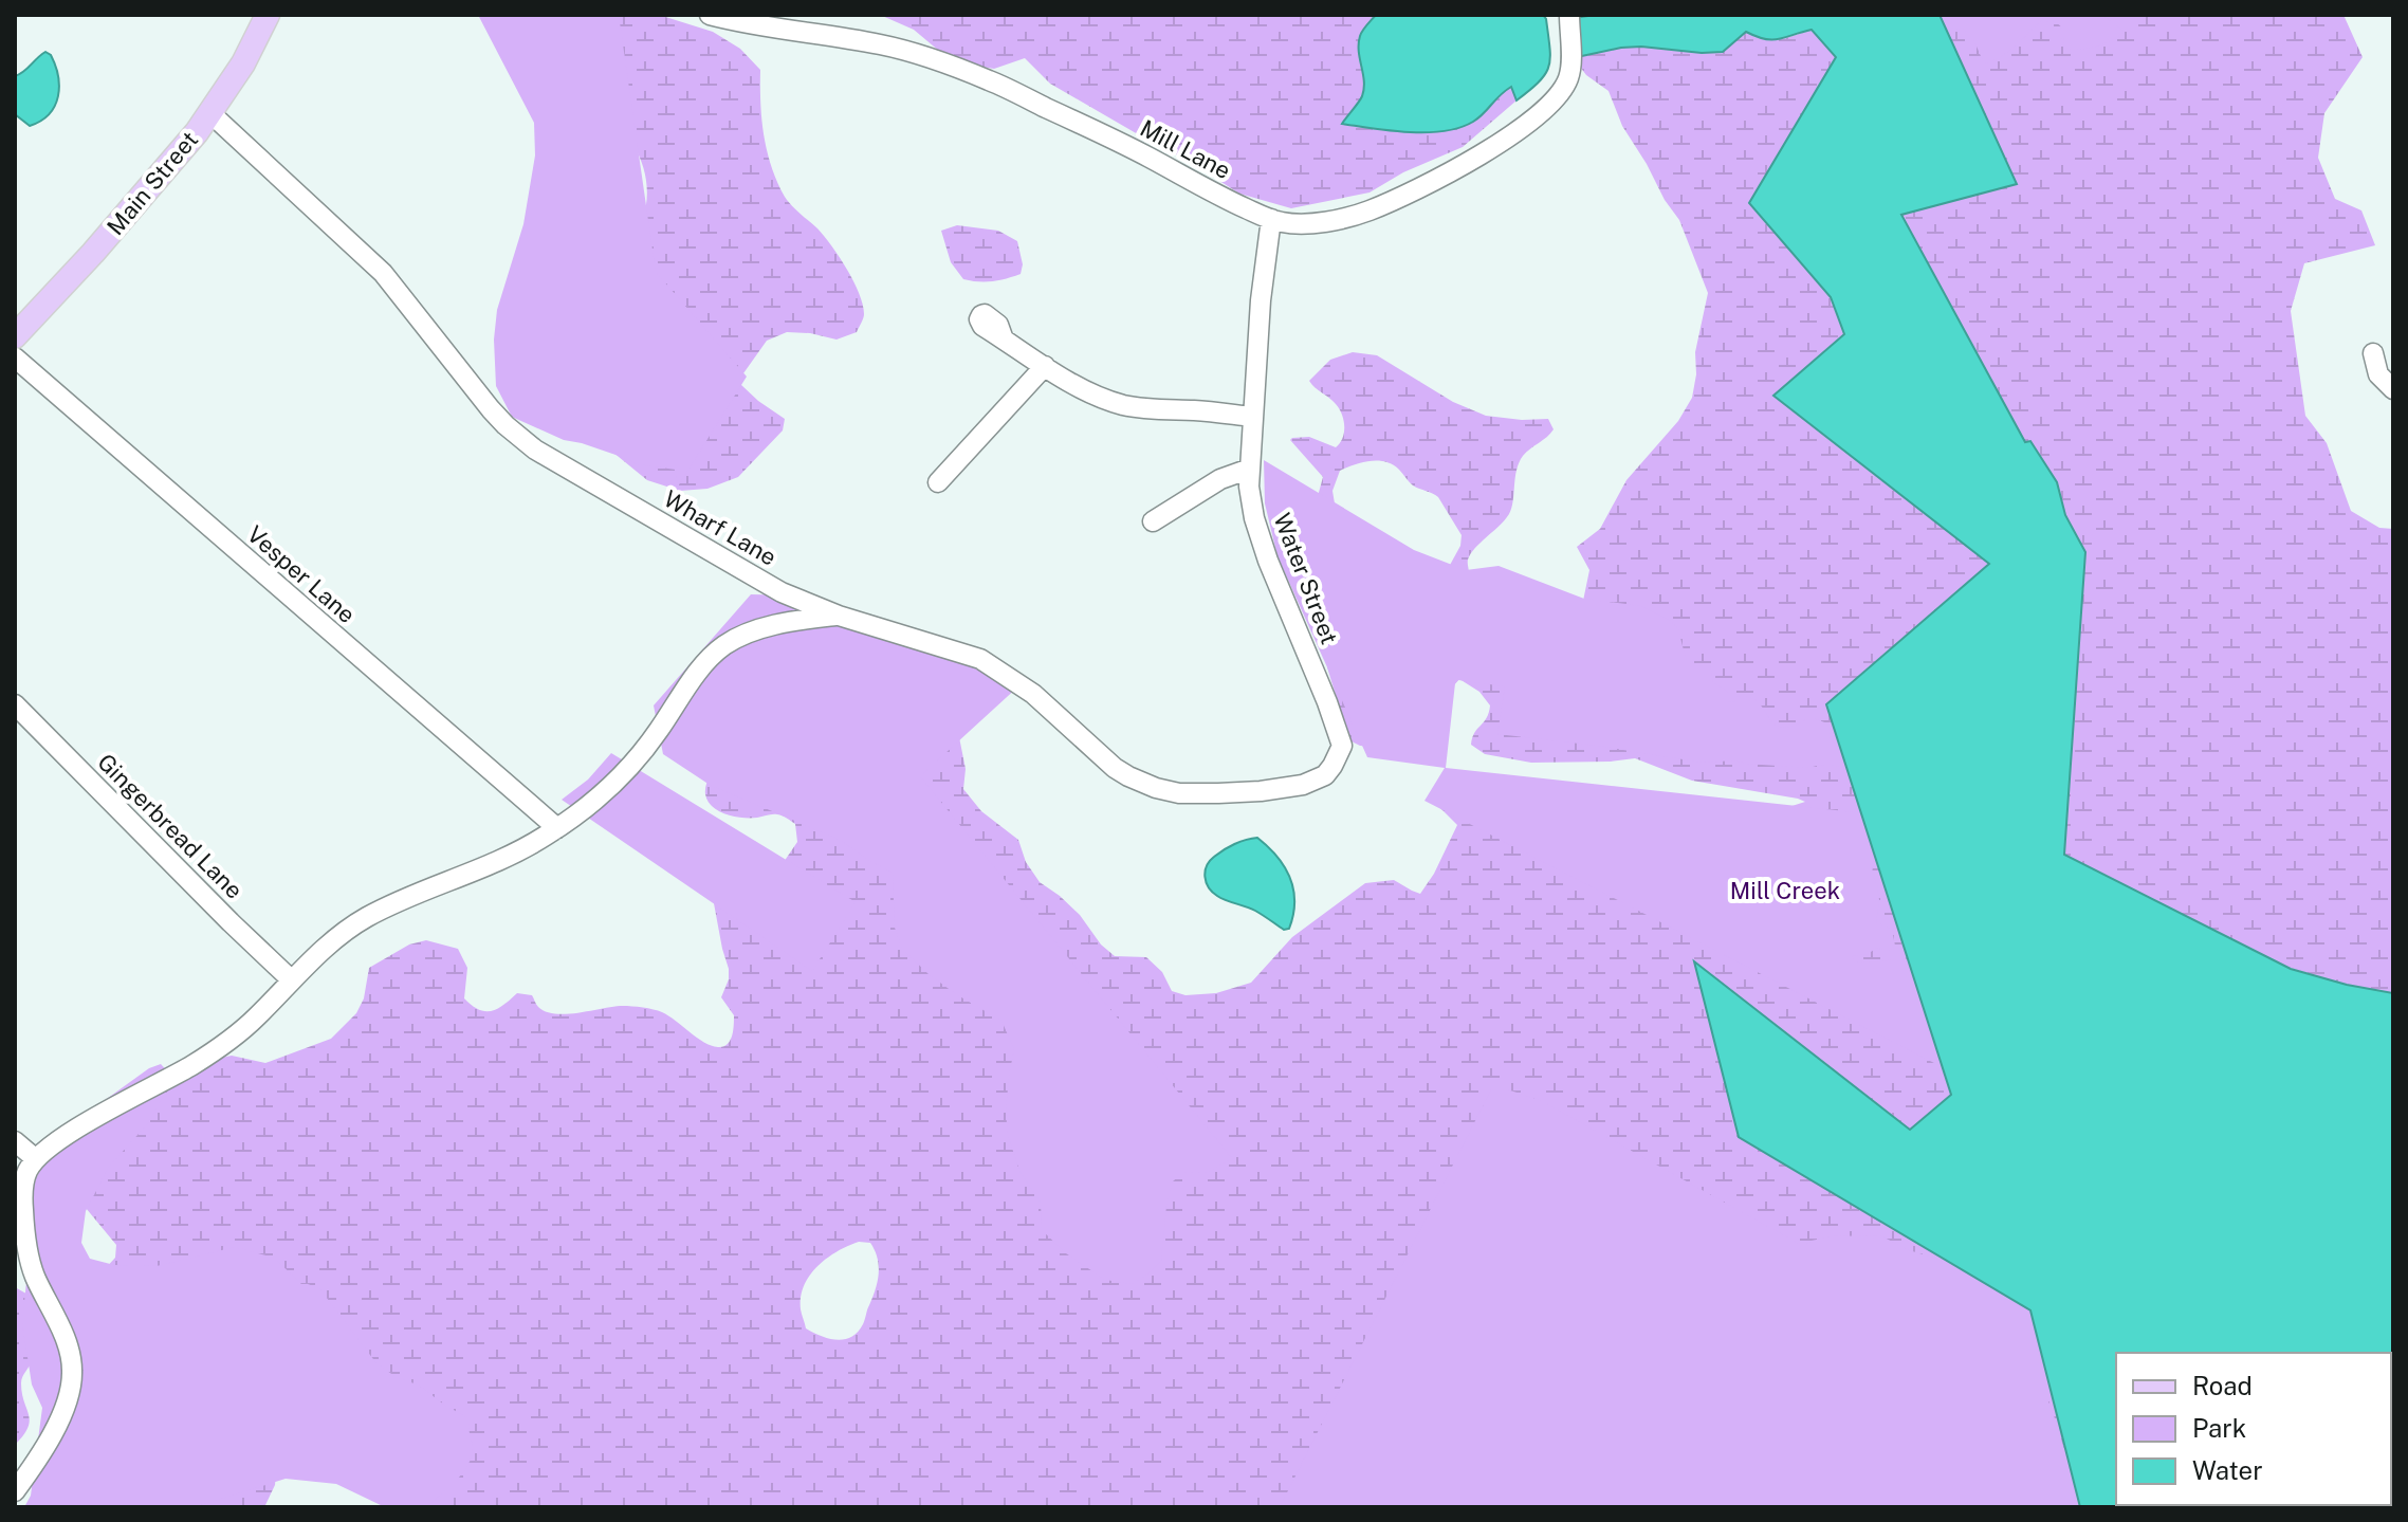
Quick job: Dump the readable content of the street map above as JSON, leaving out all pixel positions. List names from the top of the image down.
{
  "streets": {
    "main road": ["Main Street"],
    "street": [
      "Mill Lane",
      "Wharf Lane",
      "Vesper Lane",
      "Water Street",
      "Gingerbread Lane"
    ]
  },
  "crossings": [
    ["Mill Lane", "Water Street"],
    ["Main Street", "Wharf Lane"],
    ["Wharf Lane", "Water Street"]
  ],
  "parks": ["Mill Creek"],
  "legend": ["Road", "Park", "Water"]
}
